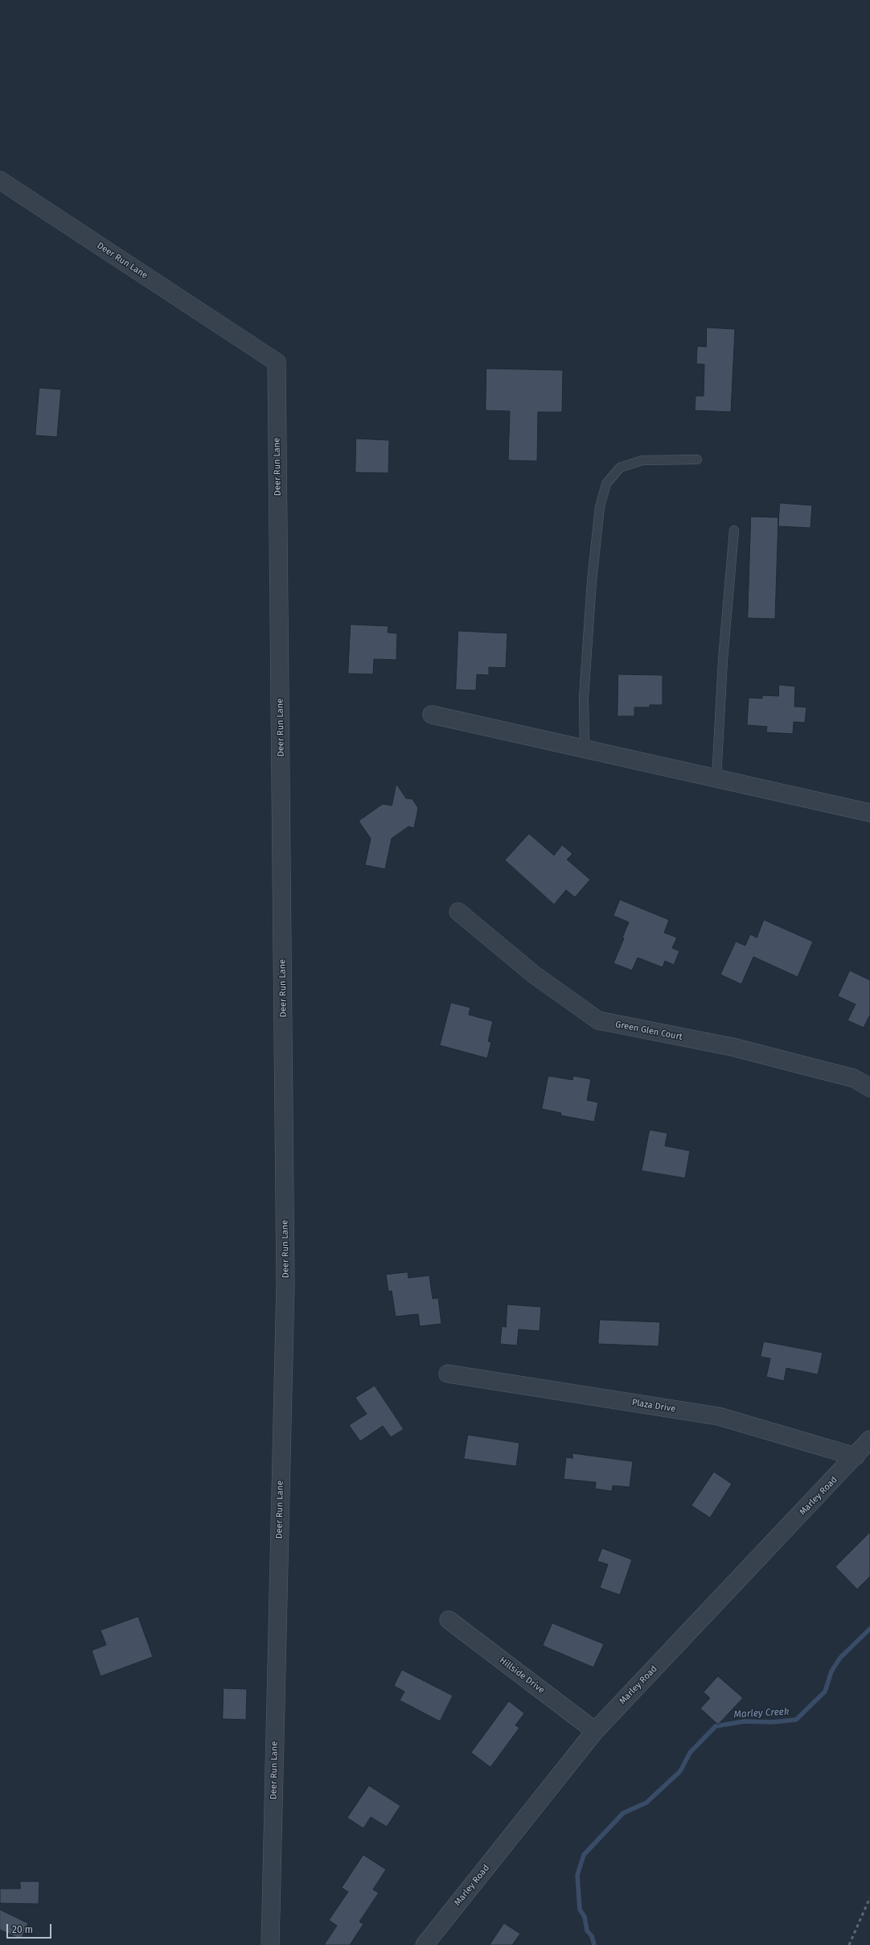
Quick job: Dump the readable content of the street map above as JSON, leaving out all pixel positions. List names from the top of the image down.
{
  "streets": {
    "street": [
      "Deer Run Lane",
      "Green Glen Court",
      "Plaza Drive",
      "Marley Road",
      "Hillside Drive"
    ]
  },
  "crossings": [
    ["Plaza Drive", "Marley Road"],
    ["Marley Road", "Hillside Drive"]
  ],
  "water": ["Marley Creek"],
  "scale_bar": "20 m"
}
